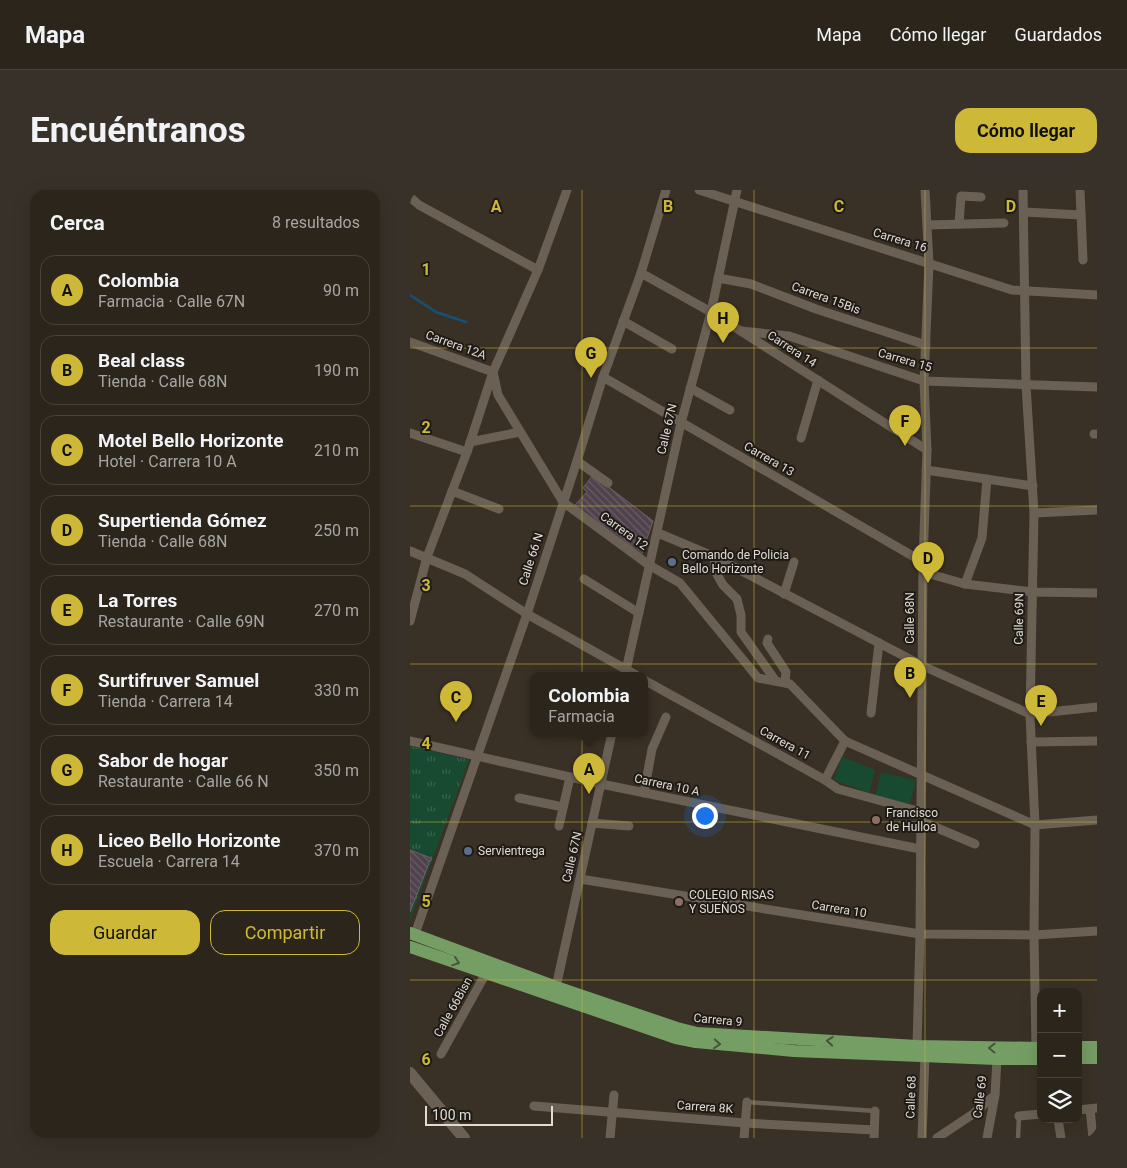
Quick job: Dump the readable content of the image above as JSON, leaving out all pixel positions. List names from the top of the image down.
{
  "streets": {
    "main road": ["Carrera 9"],
    "street": [
      "Carrera 16",
      "Carrera 15Bis",
      "Carrera 12A",
      "Carrera 14",
      "Carrera 15",
      "Calle 67N",
      "Carrera 13",
      "Carrera 12",
      "Calle 66 N",
      "Calle 68N",
      "Calle 69N",
      "Carrera 11",
      "Carrera 10 A",
      "Carrera 10",
      "Calle 66Bisn",
      "Calle 68",
      "Calle 69",
      "Carrera 8K"
    ]
  },
  "crossings": [
    ["Carrera 16", "Calle 67N"],
    ["Carrera 16", "Calle 68N"],
    ["Carrera 16", "Calle 69N"],
    ["Carrera 15Bis", "Calle 67N"],
    ["Carrera 15Bis", "Calle 68N"],
    ["Carrera 12A", "Carrera 12"],
    ["Carrera 14", "Carrera 15"],
    ["Carrera 14", "Calle 67N"],
    ["Carrera 14", "Calle 66 N"],
    ["Carrera 14", "Calle 68N"],
    ["Carrera 15", "Calle 68N"],
    ["Carrera 15", "Calle 69N"],
    ["Calle 67N", "Carrera 13"],
    ["Calle 67N", "Carrera 12"],
    ["Calle 67N", "Carrera 10 A"],
    ["Calle 67N", "Carrera 10"],
    ["Calle 67N", "Carrera 9"],
    ["Carrera 13", "Calle 66 N"],
    ["Carrera 13", "Calle 68N"],
    ["Carrera 12", "Calle 66 N"],
    ["Carrera 12", "Calle 68N"],
    ["Carrera 12", "Calle 69N"],
    ["Calle 66 N", "Carrera 10 A"],
    ["Calle 66 N", "Carrera 9"],
    ["Calle 68N", "Carrera 11"],
    ["Calle 68N", "Carrera 10 A"],
    ["Calle 68N", "Carrera 10"],
    ["Calle 68N", "Carrera 9"],
    ["Calle 68N", "Calle 68"],
    ["Calle 69N", "Carrera 10"],
    ["Calle 66Bisn", "Carrera 9"],
    ["Carrera 9", "Calle 68"],
    ["Carrera 9", "Calle 69"]
  ],
  "places": [
    "Comando de Policia Bello Horizonte",
    "Francisco de Hulloa",
    "Servientrega",
    "COLEGIO RISAS Y SUEÑOS"
  ],
  "scale_bar": "100 m",
  "page": {
    "header": "Mapa",
    "nav": ["Mapa", "Cómo llegar", "Guardados"],
    "buttons": [
      "Cómo llegar",
      ["Guardar", "Compartir"]
    ],
    "title": "Encuéntranos",
    "heading": ["Cerca", "8 resultados"],
    "list": [
      {
        "mark": "A",
        "name": "Colombia",
        "note": "Farmacia · Calle 67N",
        "value": "90 m"
      },
      {
        "mark": "B",
        "name": "Beal class",
        "note": "Tienda · Calle 68N",
        "value": "190 m"
      },
      {
        "mark": "C",
        "name": "Motel Bello Horizonte",
        "note": "Hotel · Carrera 10 A",
        "value": "210 m"
      },
      {
        "mark": "D",
        "name": "Supertienda Gómez",
        "note": "Tienda · Calle 68N",
        "value": "250 m"
      },
      {
        "mark": "E",
        "name": "La Torres",
        "note": "Restaurante · Calle 69N",
        "value": "270 m"
      },
      {
        "mark": "F",
        "name": "Surtifruver Samuel",
        "note": "Tienda · Carrera 14",
        "value": "330 m"
      },
      {
        "mark": "G",
        "name": "Sabor de hogar",
        "note": "Restaurante · Calle 66 N",
        "value": "350 m"
      },
      {
        "mark": "H",
        "name": "Liceo Bello Horizonte",
        "note": "Escuela · Carrera 14",
        "value": "370 m"
      }
    ],
    "pins": [
      "H",
      "G",
      "F",
      "D",
      "B",
      "C",
      "E",
      "A"
    ],
    "popup": ["Colombia", "Farmacia"],
    "map_buttons": ["+", "−"],
    "scale": "100 m"
  },
  "grid": {
    "columns": [
      "A",
      "B",
      "C",
      "D"
    ],
    "rows": [
      "1",
      "2",
      "3",
      "4",
      "5",
      "6"
    ]
  }
}
